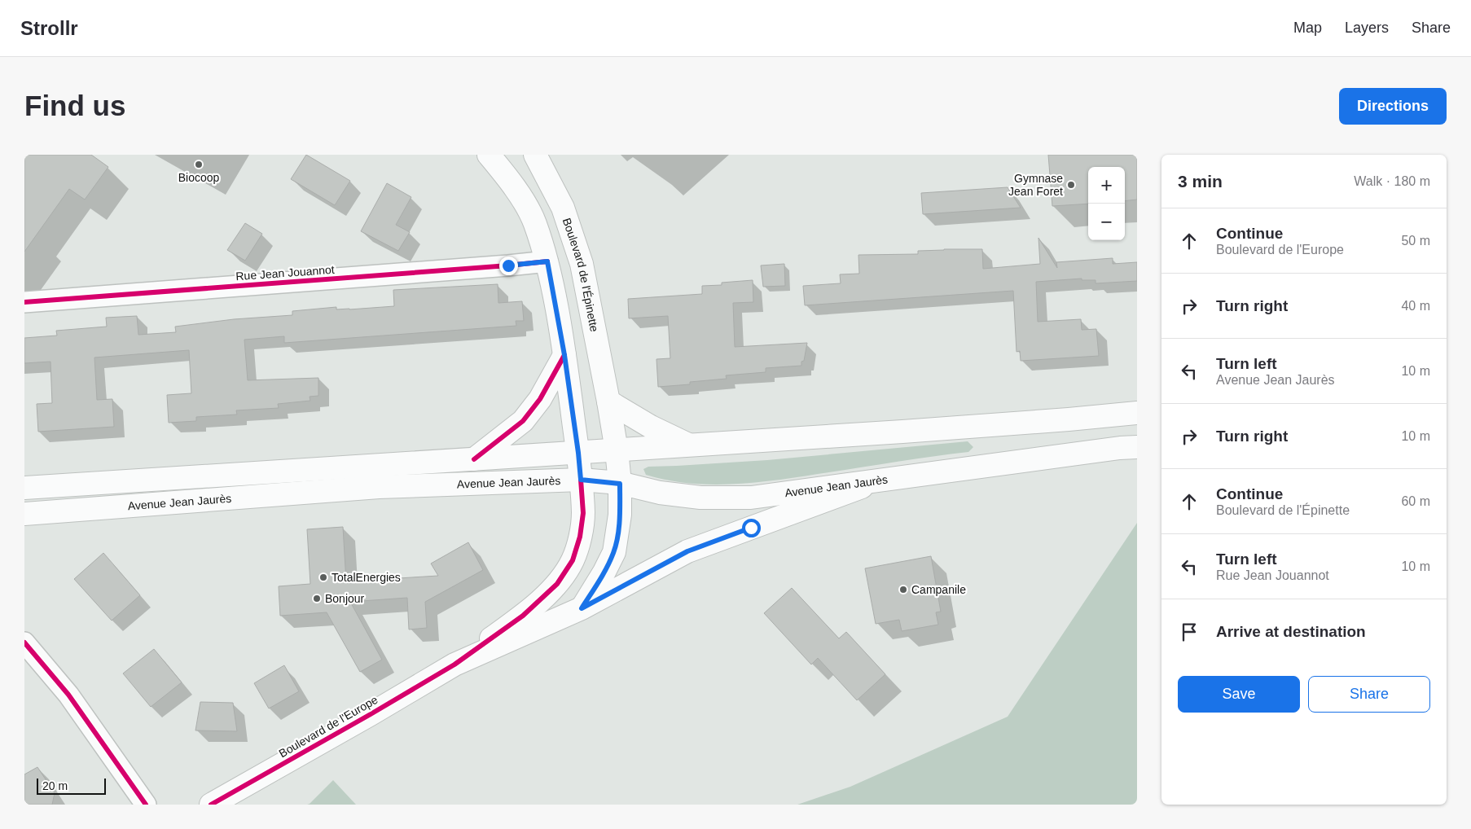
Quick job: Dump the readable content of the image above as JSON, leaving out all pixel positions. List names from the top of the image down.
{
  "streets": {
    "main road": ["Boulevard de l'Épinette", "Avenue Jean Jaurès", "Boulevard de l'Europe"],
    "street": ["Rue Jean Jouannot"]
  },
  "crossings": [
    ["Boulevard de l'Épinette", "Avenue Jean Jaurès"],
    ["Boulevard de l'Épinette", "Boulevard de l'Europe"],
    ["Avenue Jean Jaurès", "Boulevard de l'Europe"]
  ],
  "places": [
    "Biocoop",
    "Gymnase Jean Foret",
    "TotalEnergies",
    "Campanile",
    "Bonjour"
  ],
  "scale_bar": "20 m",
  "page": {
    "header": "Strollr",
    "nav": ["Map", "Layers", "Share"],
    "buttons": [
      "Directions",
      ["Save", "Share"]
    ],
    "title": "Find us",
    "heading": ["3 min", "Walk · 180 m"],
    "map_buttons": ["+", "−"],
    "list": [
      ["Continue", "Boulevard de l'Europe", "50 m"],
      ["Turn right", "40 m"],
      ["Turn left", "Avenue Jean Jaurès", "10 m"],
      ["Turn right", "10 m"],
      ["Continue", "Boulevard de l'Épinette", "60 m"],
      ["Turn left", "Rue Jean Jouannot", "10 m"],
      "Arrive at destination"
    ],
    "scale": "20 m"
  }
}
